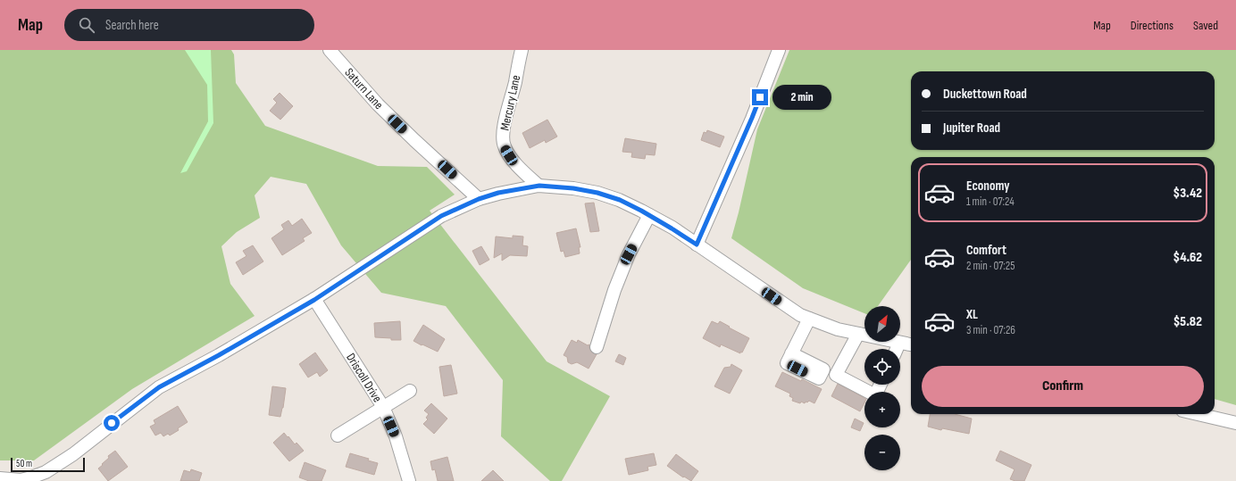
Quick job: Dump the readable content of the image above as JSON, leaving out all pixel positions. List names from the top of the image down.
{
  "streets": {
    "street": ["Saturn Lane", "Mercury Lane", "Driscoll Drive"]
  },
  "scale_bar": "50 m",
  "north": "top right",
  "page": {
    "header": "Map",
    "search": "Search here",
    "nav": ["Map", "Directions", "Saved"],
    "banner": ["Duckettown Road", "Jupiter Road"],
    "bubble": "2 min",
    "list": [
      {
        "name": "Economy",
        "note": "1 min · 07:24",
        "value": "$3.42"
      },
      {
        "name": "Comfort",
        "note": "2 min · 07:25",
        "value": "$4.62"
      },
      {
        "name": "XL",
        "note": "3 min · 07:26",
        "value": "$5.82"
      }
    ],
    "map_buttons": ["+", "−"],
    "buttons": "Confirm",
    "scale": "50 m"
  }
}
